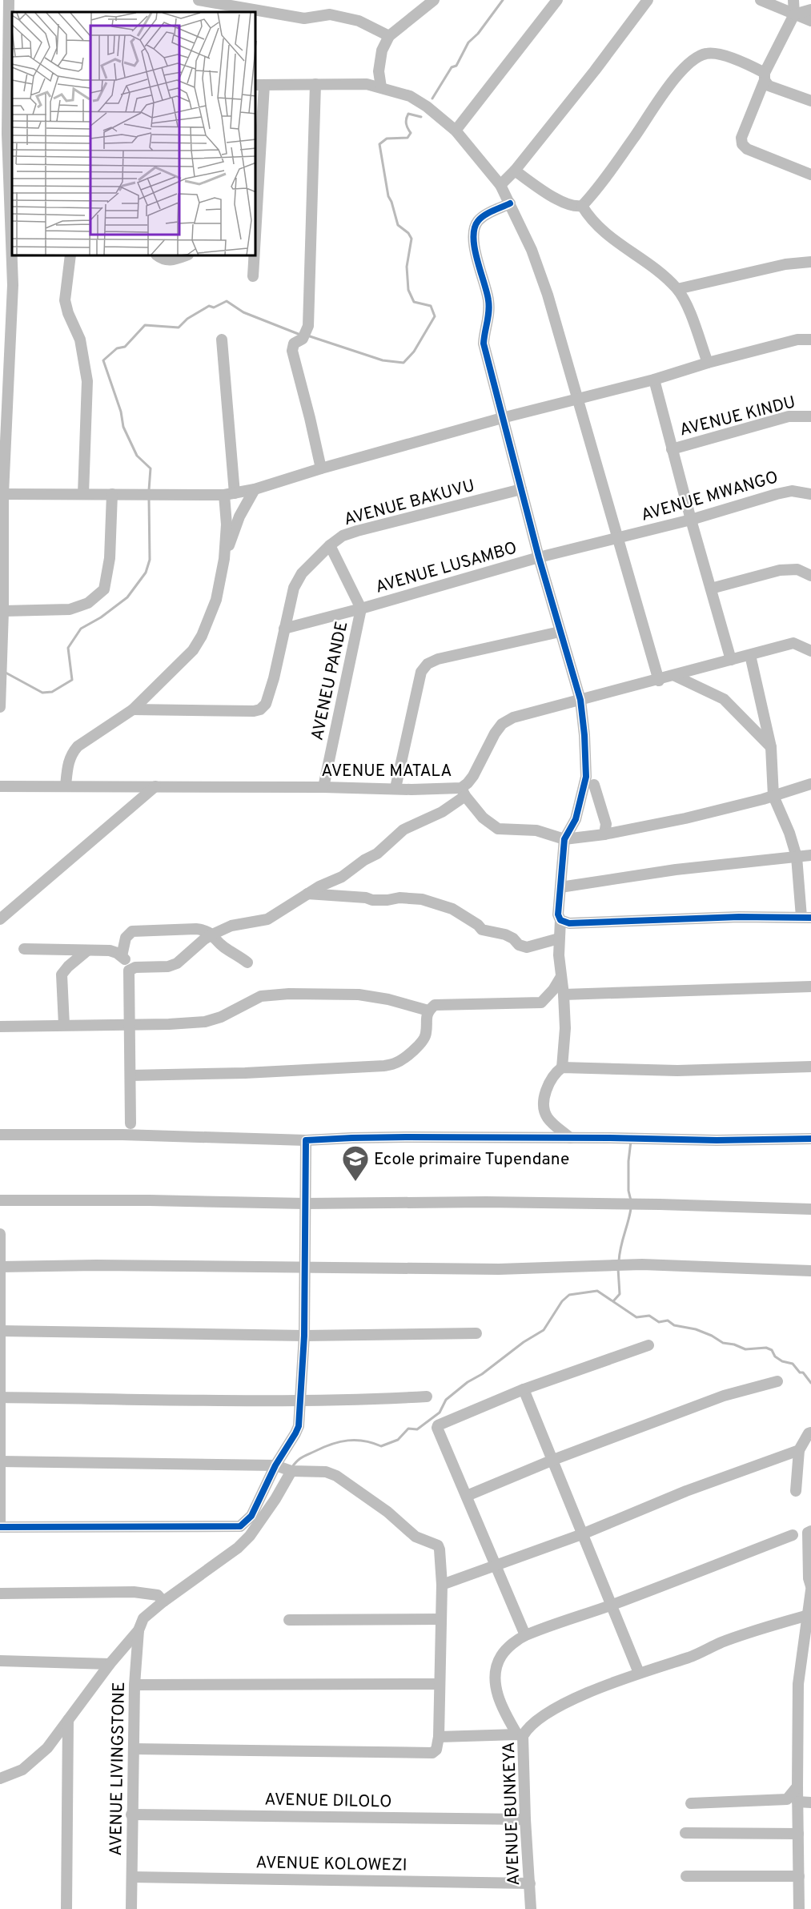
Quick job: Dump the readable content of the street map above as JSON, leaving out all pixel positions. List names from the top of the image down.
{
  "streets": {
    "street": [
      "AVENUE KINDU",
      "AVENUE MWANGO",
      "AVENUE BAKUVU",
      "AVENUE LUSAMBO",
      "AVENEU PANDE",
      "AVENUE MATALA",
      "AVENUE LIVINGSTONE",
      "AVENUE DILOLO",
      "AVENUE BUNKEYA",
      "AVENUE KOLOWEZI"
    ]
  },
  "crossings": [
    ["AVENUE MWANGO", "AVENUE LUSAMBO"],
    ["AVENUE BAKUVU", "AVENUE LUSAMBO"],
    ["AVENUE LUSAMBO", "AVENEU PANDE"],
    ["AVENEU PANDE", "AVENUE MATALA"],
    ["AVENUE LIVINGSTONE", "AVENUE DILOLO"],
    ["AVENUE LIVINGSTONE", "AVENUE KOLOWEZI"],
    ["AVENUE DILOLO", "AVENUE BUNKEYA"],
    ["AVENUE BUNKEYA", "AVENUE KOLOWEZI"]
  ],
  "places": {
    "school or university": ["Ecole primaire Tupendane"]
  }
}
